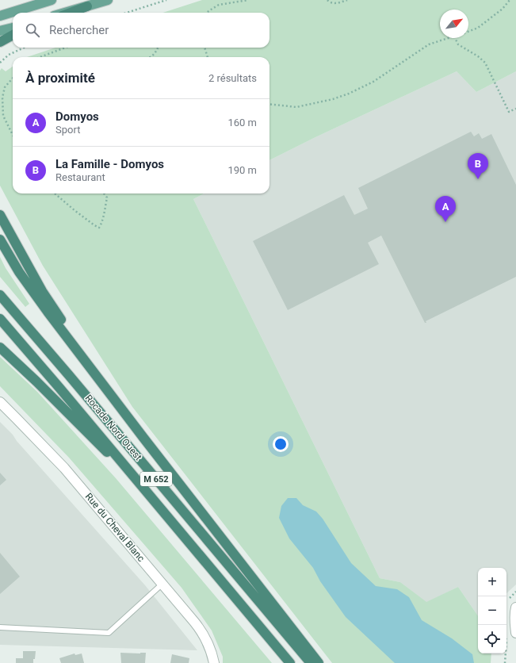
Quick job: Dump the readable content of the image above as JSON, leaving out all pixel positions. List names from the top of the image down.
{
  "streets": {
    "highway": ["Rocade Nord Ouest", "M 652"],
    "street": ["Rue du Cheval Blanc"]
  },
  "north": "top right",
  "page": {
    "search": "Rechercher",
    "heading": ["À proximité", "2 résultats"],
    "list": [
      {
        "mark": "A",
        "name": "Domyos",
        "note": "Sport",
        "value": "160 m"
      },
      {
        "mark": "B",
        "name": "La Famille - Domyos",
        "note": "Restaurant",
        "value": "190 m"
      }
    ],
    "pins": ["B", "A"],
    "map_buttons": ["+", "−"]
  }
}
